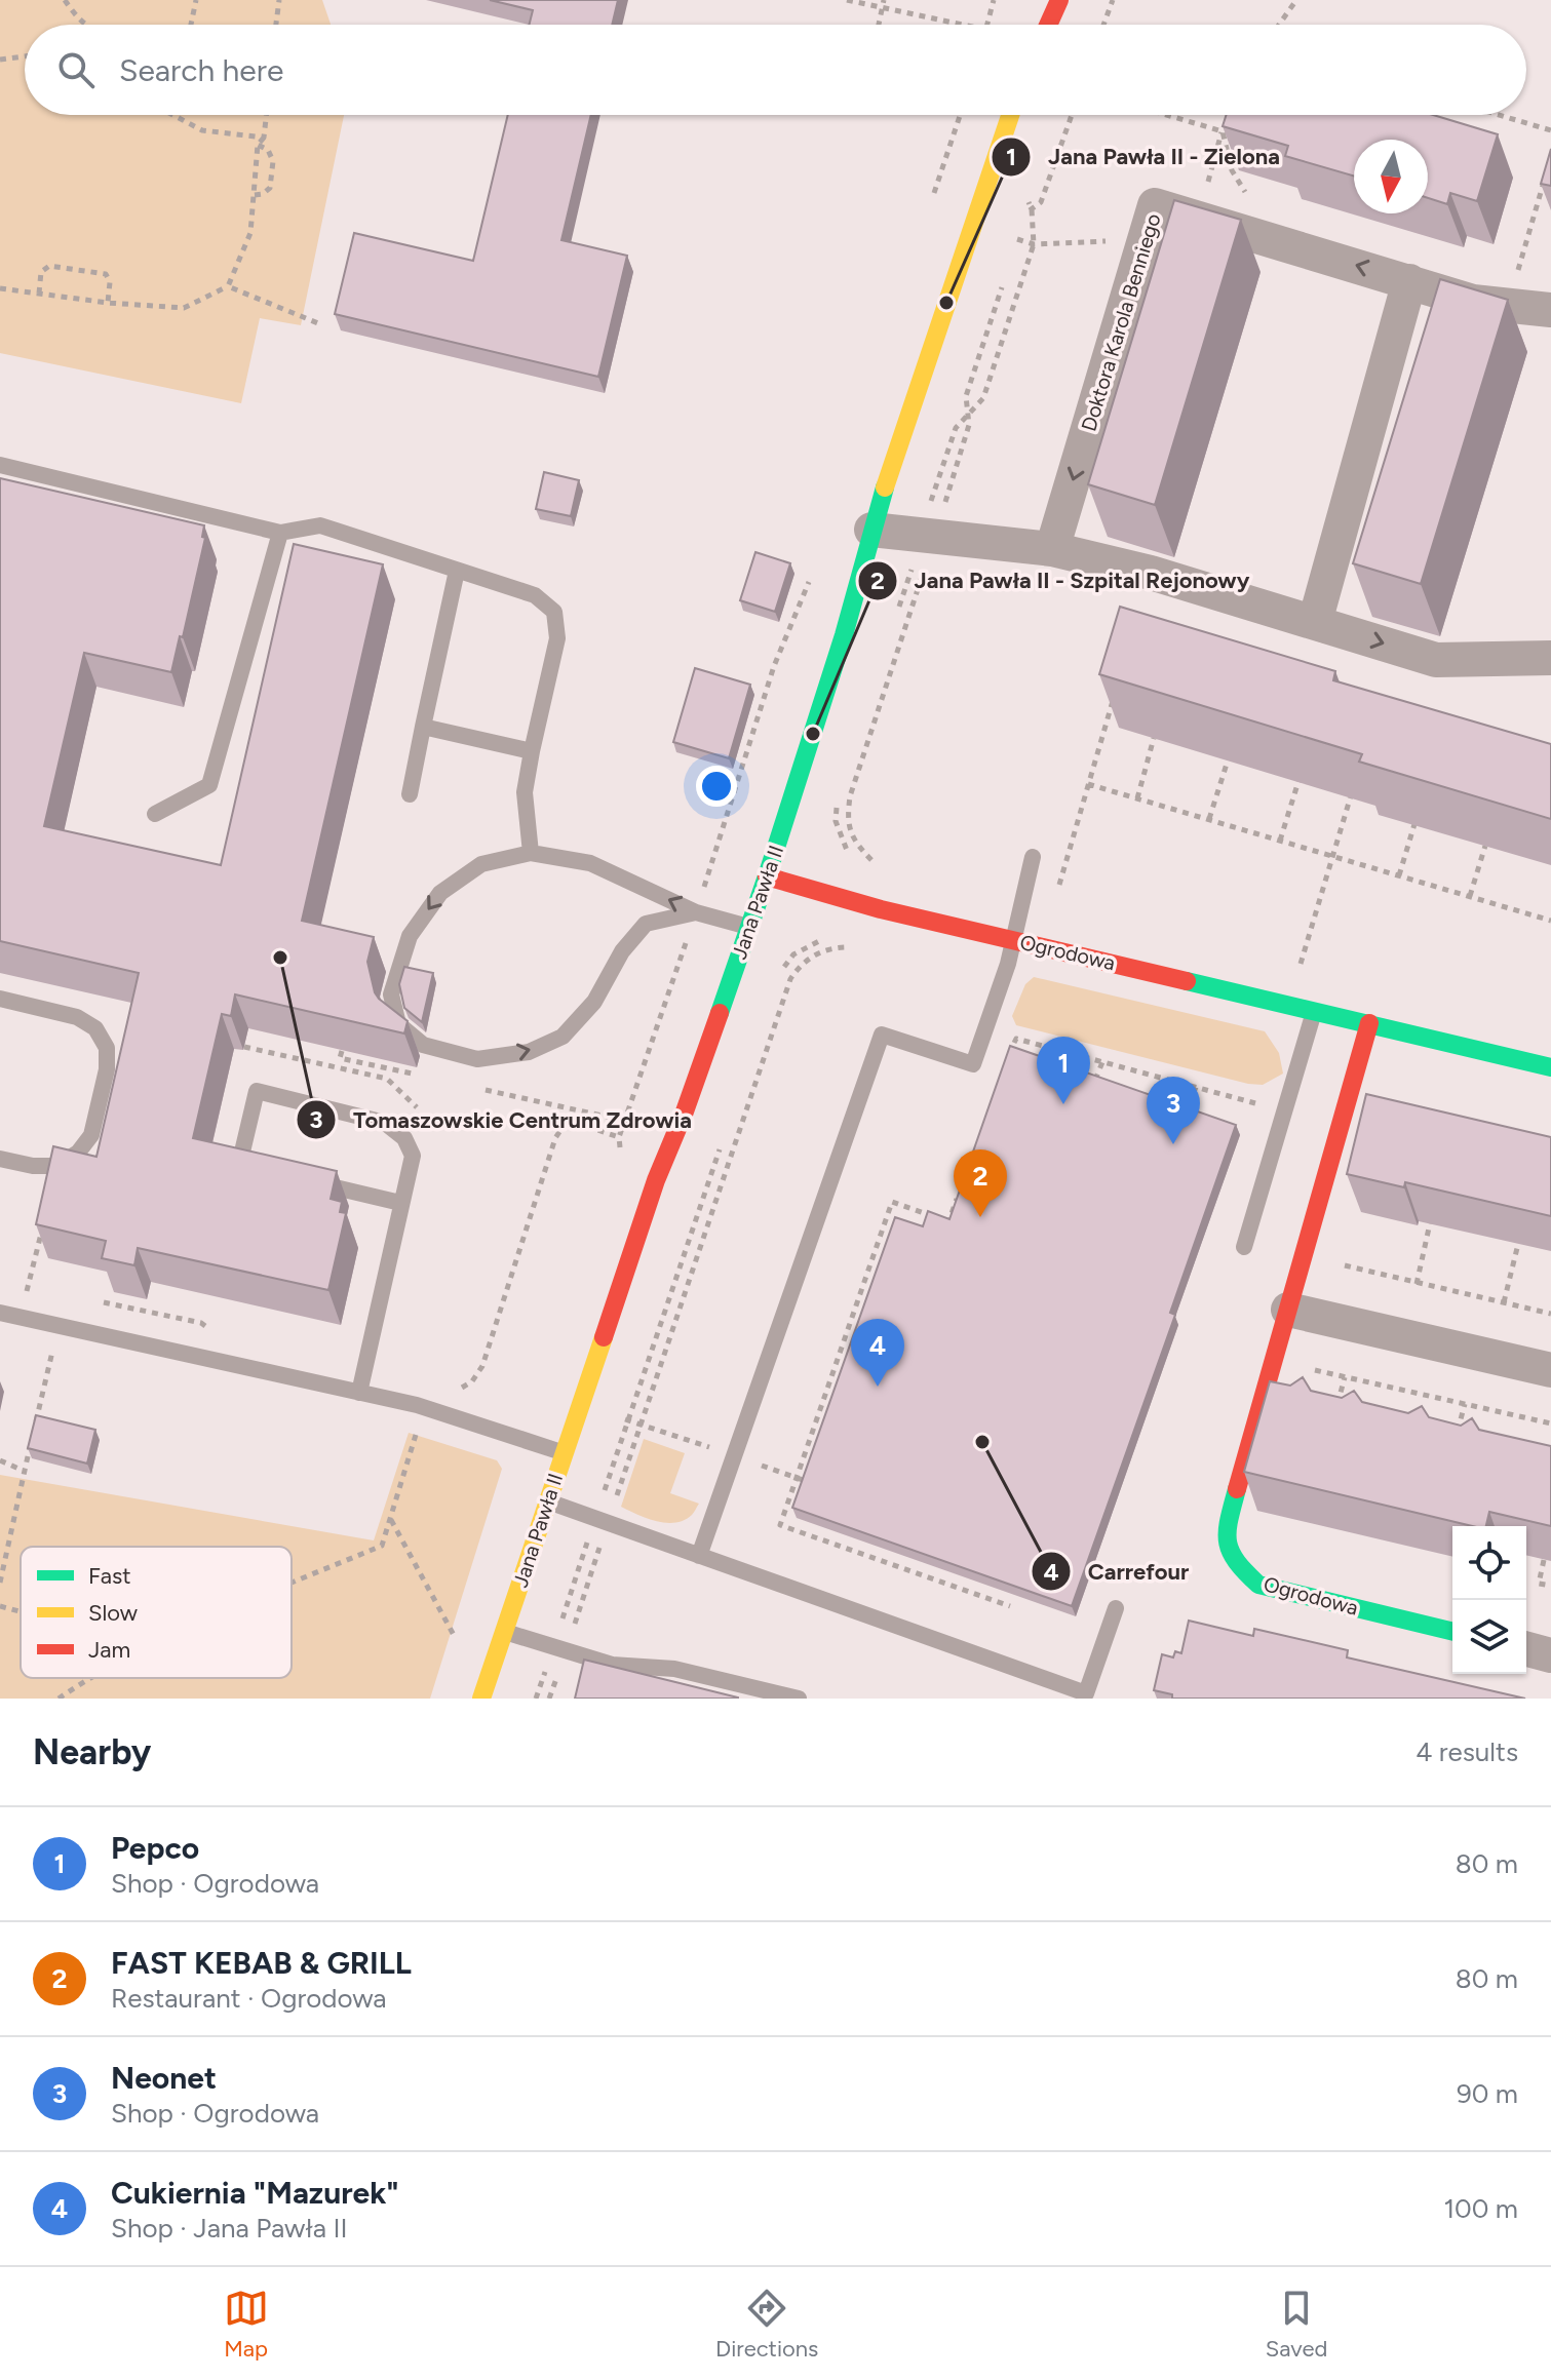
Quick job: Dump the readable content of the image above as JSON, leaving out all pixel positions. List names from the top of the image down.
{
  "streets": {
    "street": ["Doktora Karola Benniego", "Jana Pawła II", "Ogrodowa"]
  },
  "crossings": [
    ["Jana Pawła II", "Ogrodowa"]
  ],
  "places": [
    "Jana Pawła II - Zielona",
    "Jana Pawła II - Szpital Rejonowy",
    "Tomaszowskie Centrum Zdrowia",
    "Carrefour"
  ],
  "legend": ["Fast", "Slow", "Jam"],
  "north": "bottom",
  "page": {
    "search": "Search here",
    "pins": [
      "1",
      "3",
      "2",
      "4"
    ],
    "heading": ["Nearby", "4 results"],
    "list": [
      {
        "mark": "1",
        "name": "Pepco",
        "note": "Shop · Ogrodowa",
        "value": "80 m"
      },
      {
        "mark": "2",
        "name": "FAST KEBAB & GRILL",
        "note": "Restaurant · Ogrodowa",
        "value": "80 m"
      },
      {
        "mark": "3",
        "name": "Neonet",
        "note": "Shop · Ogrodowa",
        "value": "90 m"
      },
      {
        "mark": "4",
        "name": "Cukiernia \"Mazurek\"",
        "note": "Shop · Jana Pawła II",
        "value": "100 m"
      }
    ],
    "nav": ["Map", "Directions", "Saved"]
  }
}
